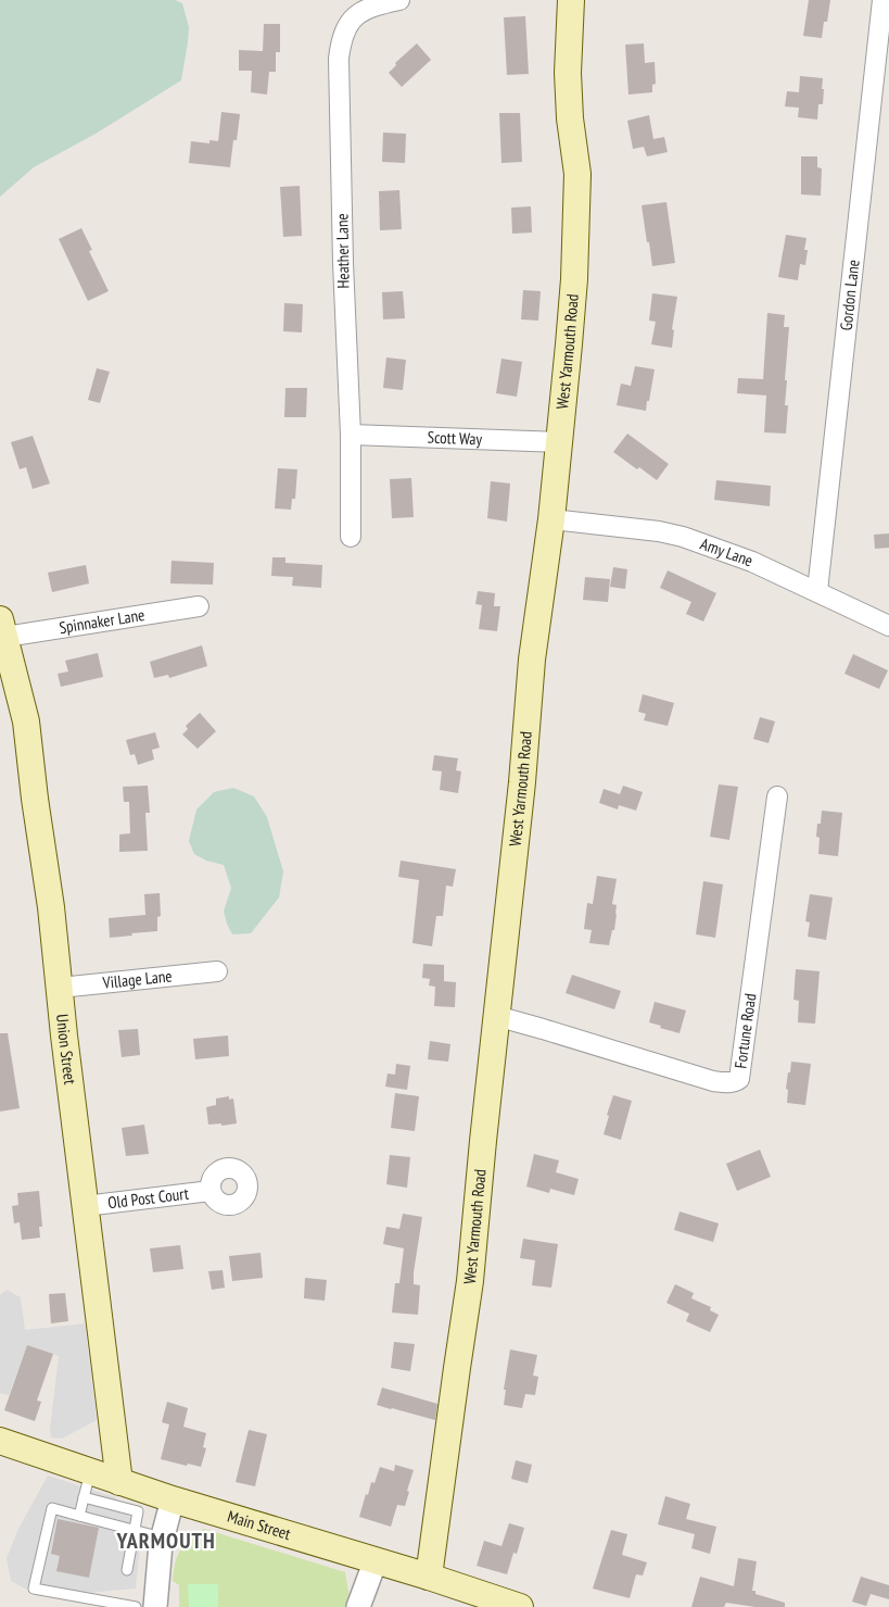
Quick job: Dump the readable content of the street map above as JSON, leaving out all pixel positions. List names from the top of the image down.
{
  "streets": {
    "main road": ["West Yarmouth Road", "Union Street", "Main Street"],
    "street": [
      "Heather Lane",
      "Gordon Lane",
      "Scott Way",
      "Amy Lane",
      "Spinnaker Lane",
      "Village Lane",
      "Fortune Road",
      "Old Post Court"
    ]
  },
  "crossings": [
    ["Heather Lane", "Scott Way"],
    ["Gordon Lane", "Amy Lane"],
    ["West Yarmouth Road", "Scott Way"],
    ["West Yarmouth Road", "Amy Lane"],
    ["West Yarmouth Road", "Fortune Road"],
    ["West Yarmouth Road", "Main Street"],
    ["Spinnaker Lane", "Union Street"],
    ["Village Lane", "Union Street"],
    ["Union Street", "Old Post Court"],
    ["Union Street", "Main Street"]
  ],
  "districts": ["YARMOUTH"]
}
